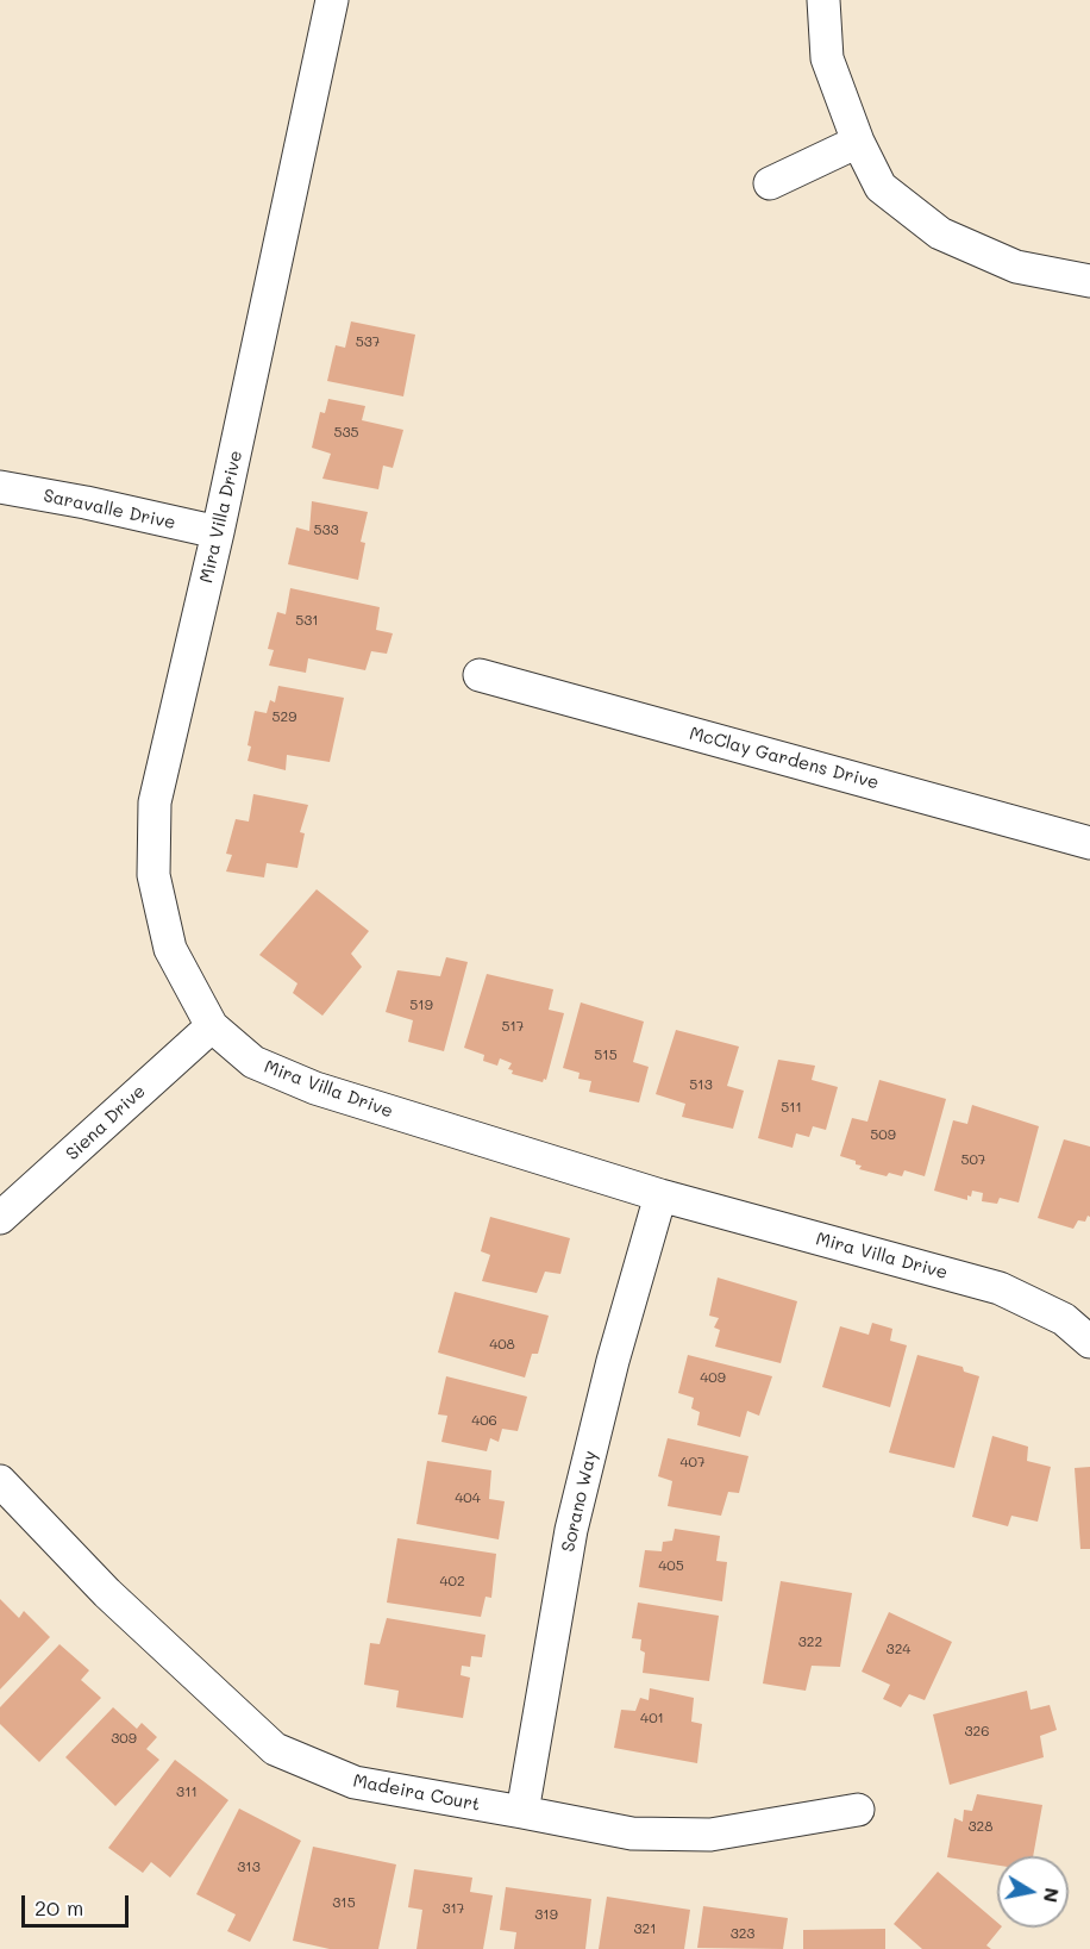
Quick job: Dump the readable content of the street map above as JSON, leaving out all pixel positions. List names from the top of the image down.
{
  "streets": {
    "street": [
      "Saravalle Drive",
      "Mira Villa Drive",
      "McClay Gardens Drive",
      "Siena Drive",
      "Sorano Way",
      "Madeira Court"
    ]
  },
  "crossings": [
    ["Saravalle Drive", "Mira Villa Drive"],
    ["Mira Villa Drive", "Siena Drive"],
    ["Mira Villa Drive", "Sorano Way"],
    ["Sorano Way", "Madeira Court"]
  ],
  "house_numbers": [
    "537",
    "535",
    "533",
    "531",
    "529",
    "519",
    "517",
    "515",
    "513",
    "511",
    "509",
    "507",
    "408",
    "409",
    "406",
    "407",
    "404",
    "405",
    "402",
    "322",
    "324",
    "401",
    "326",
    "309",
    "311",
    "328",
    "313",
    "315",
    "317",
    "319",
    "321",
    "323"
  ],
  "scale_bar": "20 m",
  "north": "right"
}
